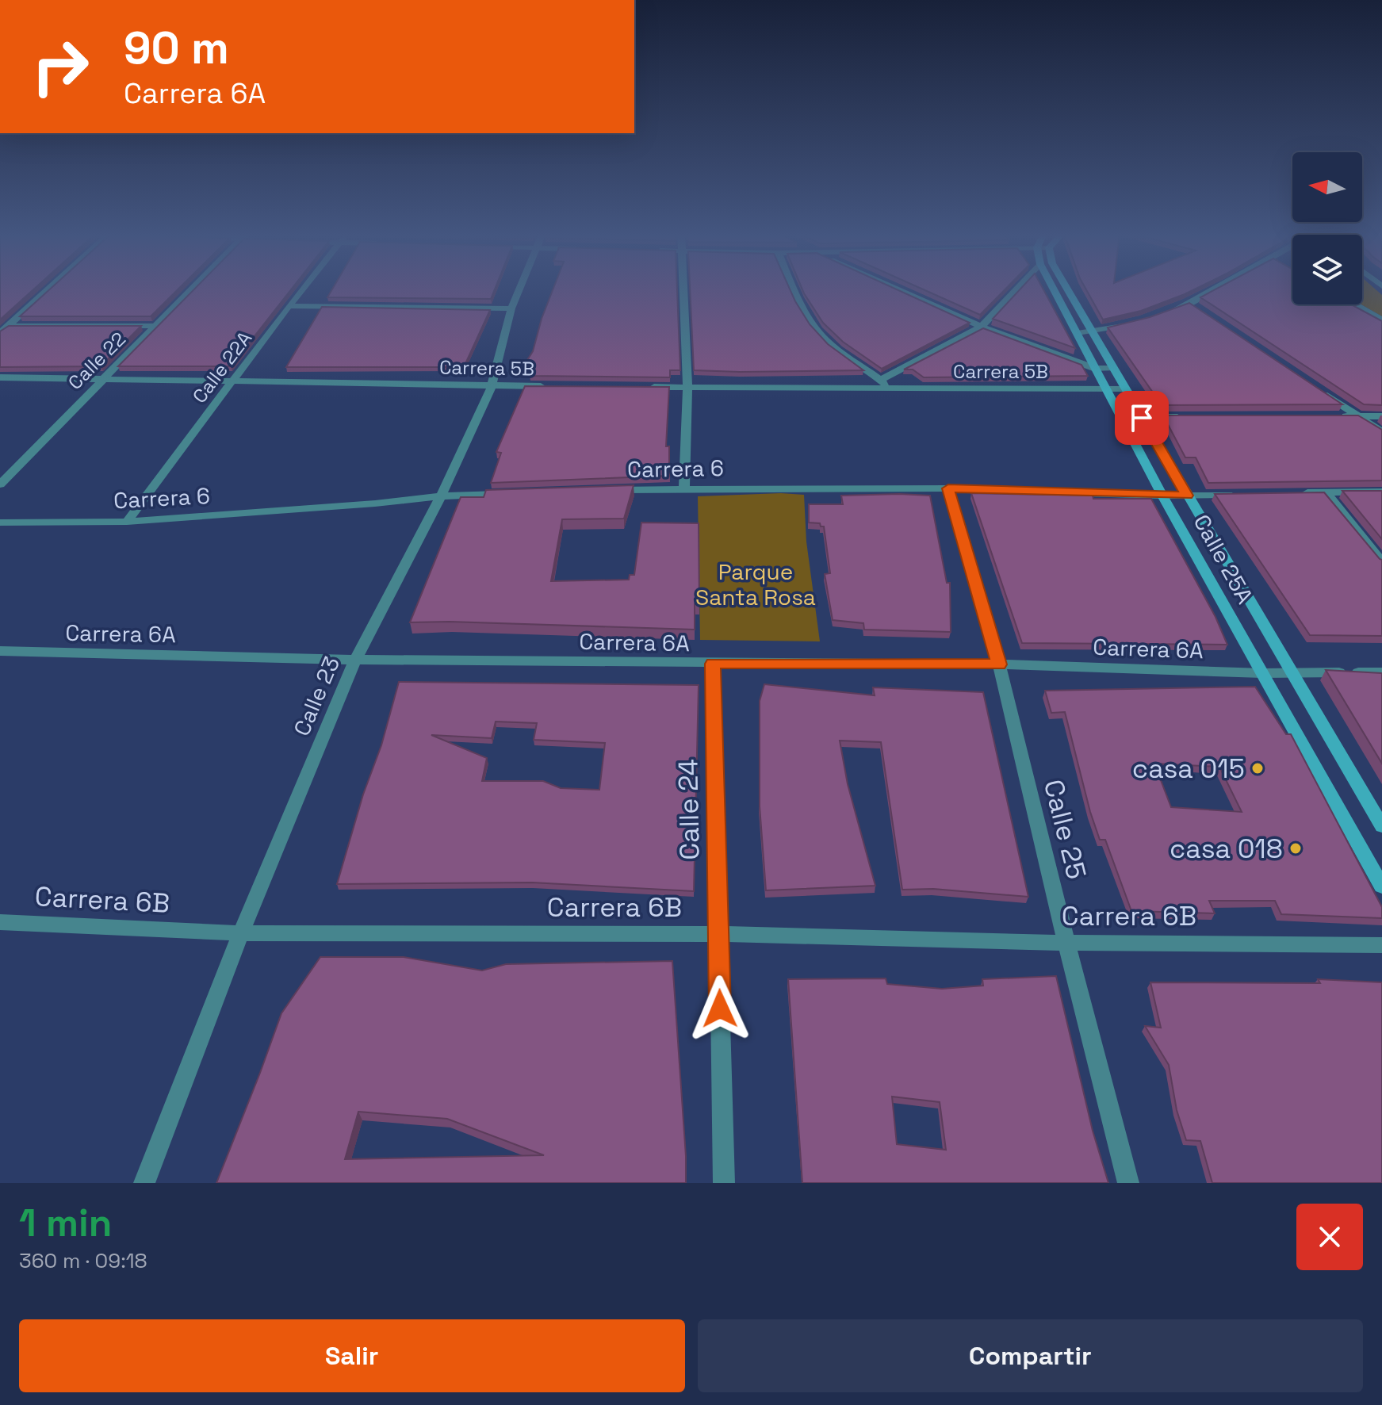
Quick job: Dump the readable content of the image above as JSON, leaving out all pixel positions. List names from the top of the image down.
{
  "streets": {
    "street": [
      "Calle 22",
      "Calle 22A",
      "Carrera 5B",
      "Carrera 6",
      "Calle 25A",
      "Carrera 6A",
      "Calle 23",
      "Calle 24",
      "Calle 25",
      "Carrera 6B"
    ]
  },
  "crossings": [
    ["Calle 22", "Carrera 5B"],
    ["Calle 22A", "Carrera 5B"],
    ["Calle 22A", "Carrera 6"],
    ["Carrera 5B", "Calle 25A"],
    ["Carrera 5B", "Calle 23"],
    ["Carrera 6", "Calle 25A"],
    ["Carrera 6", "Calle 23"],
    ["Carrera 6", "Calle 25"],
    ["Calle 25A", "Carrera 6A"],
    ["Carrera 6A", "Calle 23"],
    ["Carrera 6A", "Calle 24"],
    ["Carrera 6A", "Calle 25"],
    ["Calle 23", "Carrera 6B"],
    ["Calle 24", "Carrera 6B"],
    ["Calle 25", "Carrera 6B"]
  ],
  "parks": ["Parque Santa Rosa"],
  "places": ["casa 015", "casa 018"],
  "north": "left",
  "page": {
    "turn": ["90 m", "Carrera 6A"],
    "heading": ["1 min", "360 m · 09:18"],
    "buttons": ["Salir", "Compartir"]
  }
}
